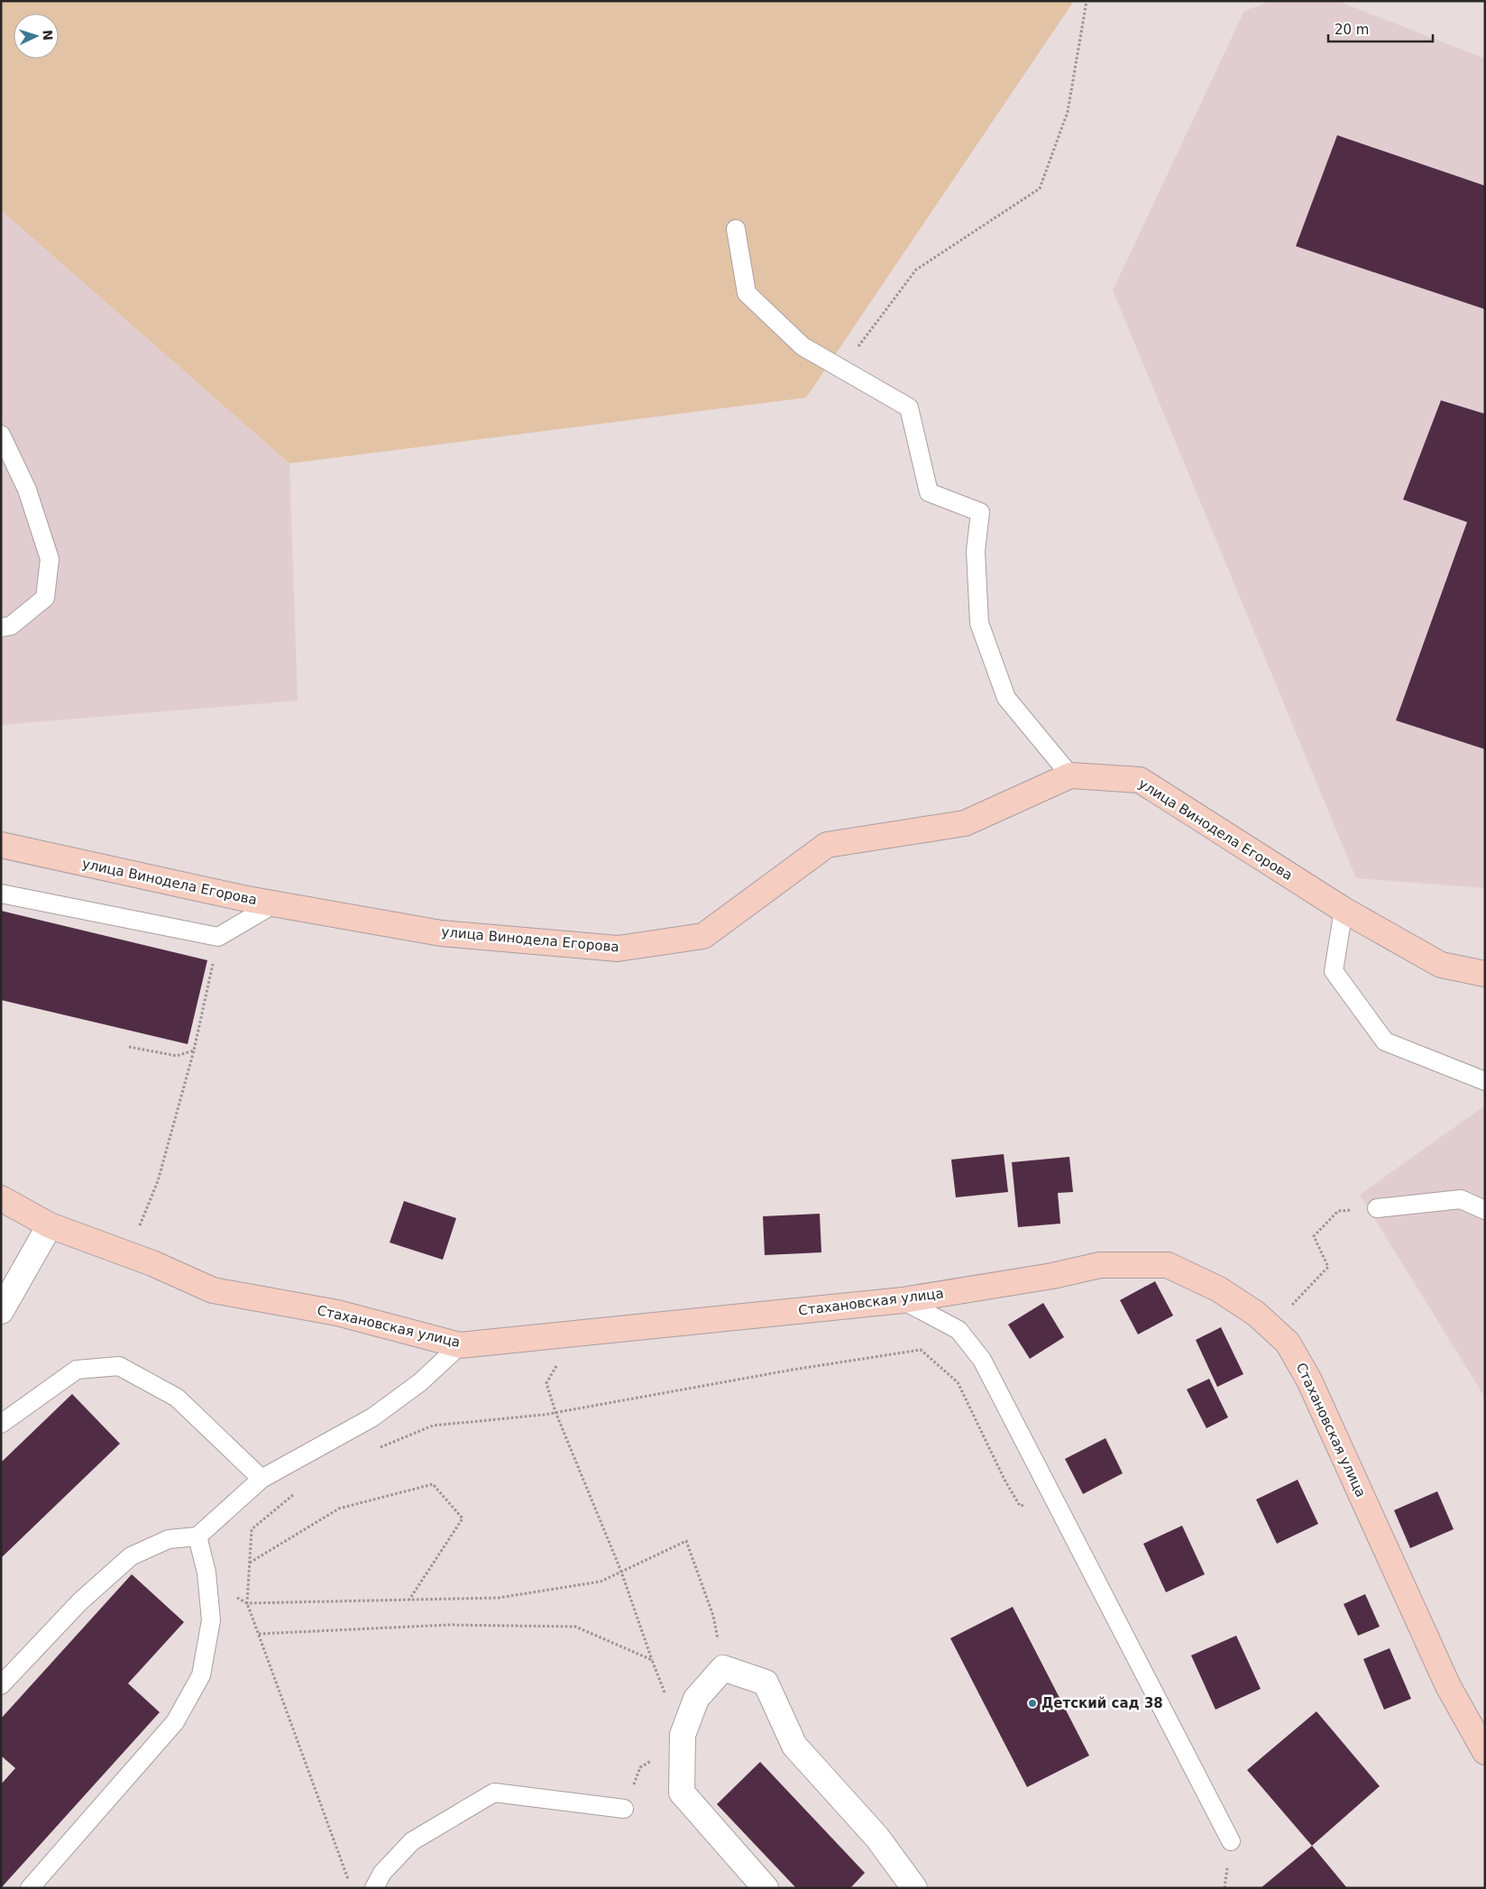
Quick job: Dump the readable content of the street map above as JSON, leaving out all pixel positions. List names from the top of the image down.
{
  "streets": {
    "main road": ["улица Винодела Егорова", "Стахановская улица"]
  },
  "places": ["Детский сад 38"],
  "scale_bar": "20 m",
  "north": "right"
}
